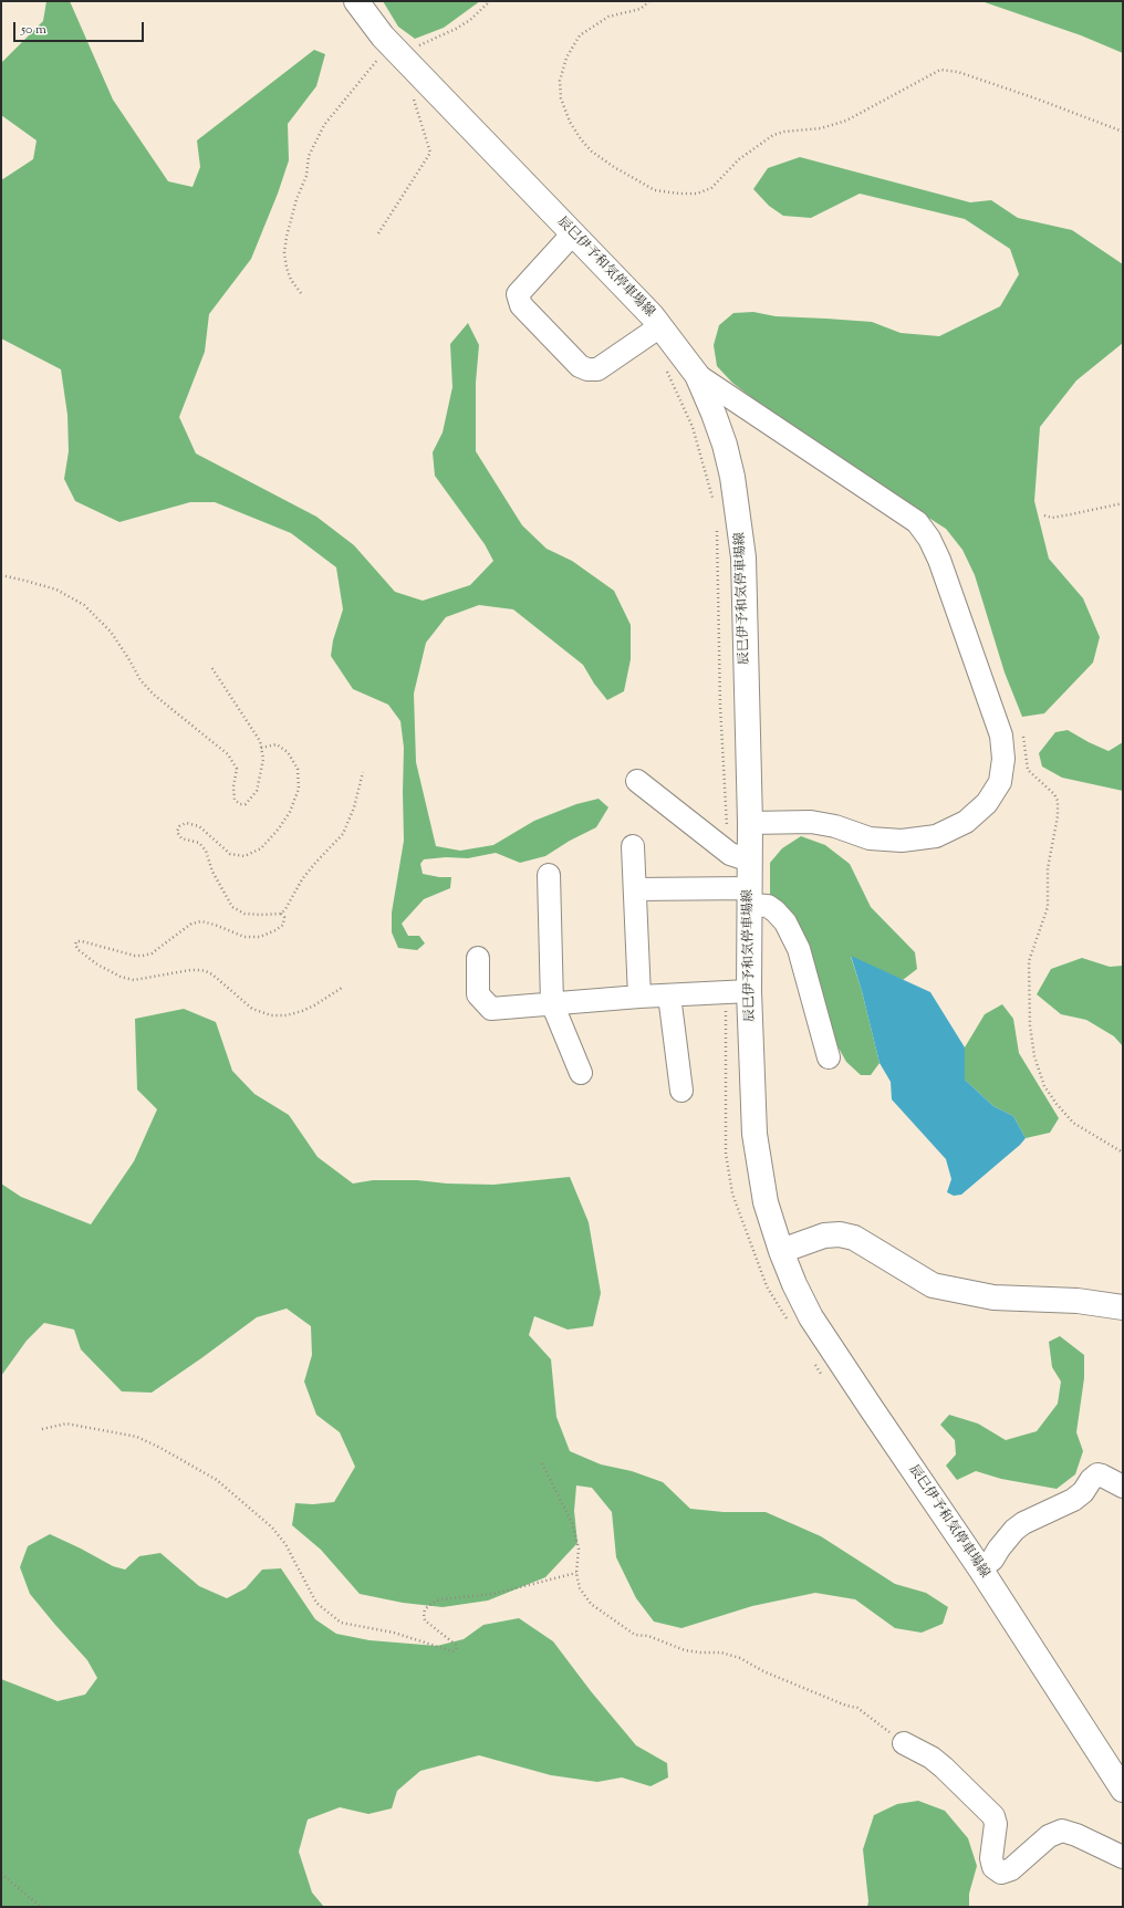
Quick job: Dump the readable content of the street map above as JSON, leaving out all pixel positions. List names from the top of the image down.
{
  "streets": {
    "main road": ["辰巳伊予和気停車場線"]
  },
  "scale_bar": "50 m"
}
